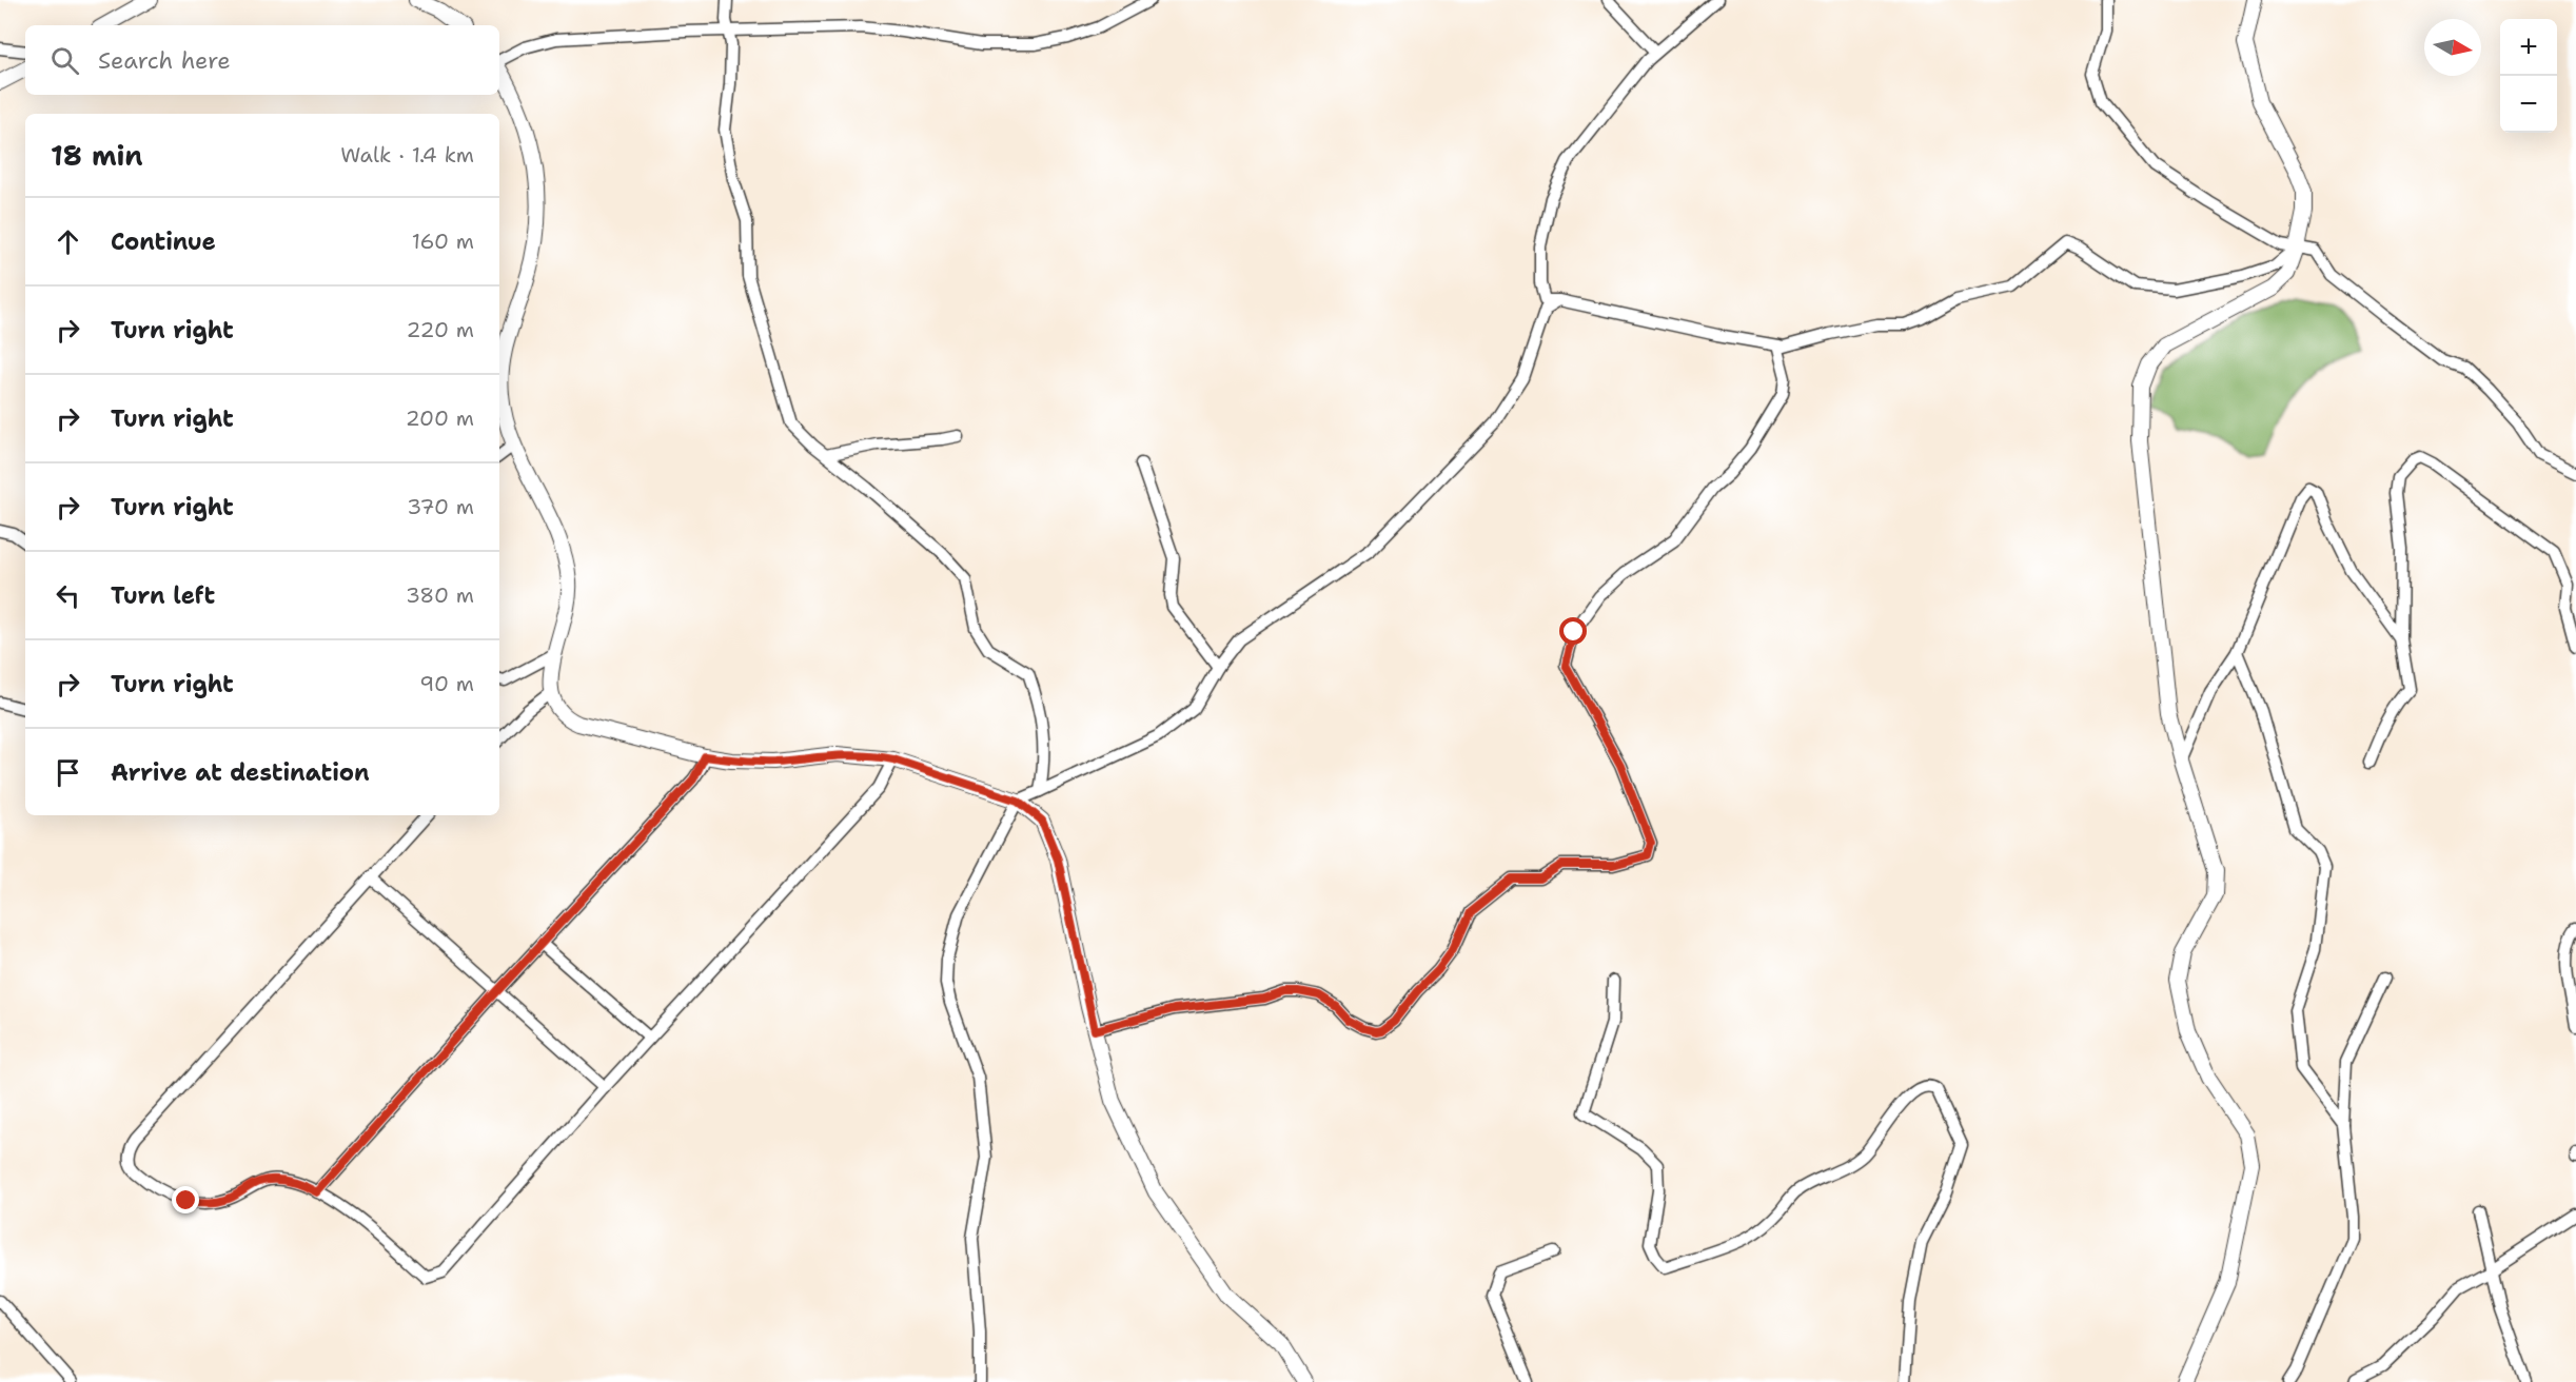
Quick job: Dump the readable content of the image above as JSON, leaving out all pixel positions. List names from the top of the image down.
{
  "north": "right",
  "page": {
    "map_buttons": ["+", "−"],
    "search": "Search here",
    "heading": ["18 min", "Walk · 1.4 km"],
    "list": [
      ["Continue", "160 m"],
      ["Turn right", "220 m"],
      ["Turn right", "200 m"],
      ["Turn right", "370 m"],
      ["Turn left", "380 m"],
      ["Turn right", "90 m"],
      "Arrive at destination"
    ]
  }
}
